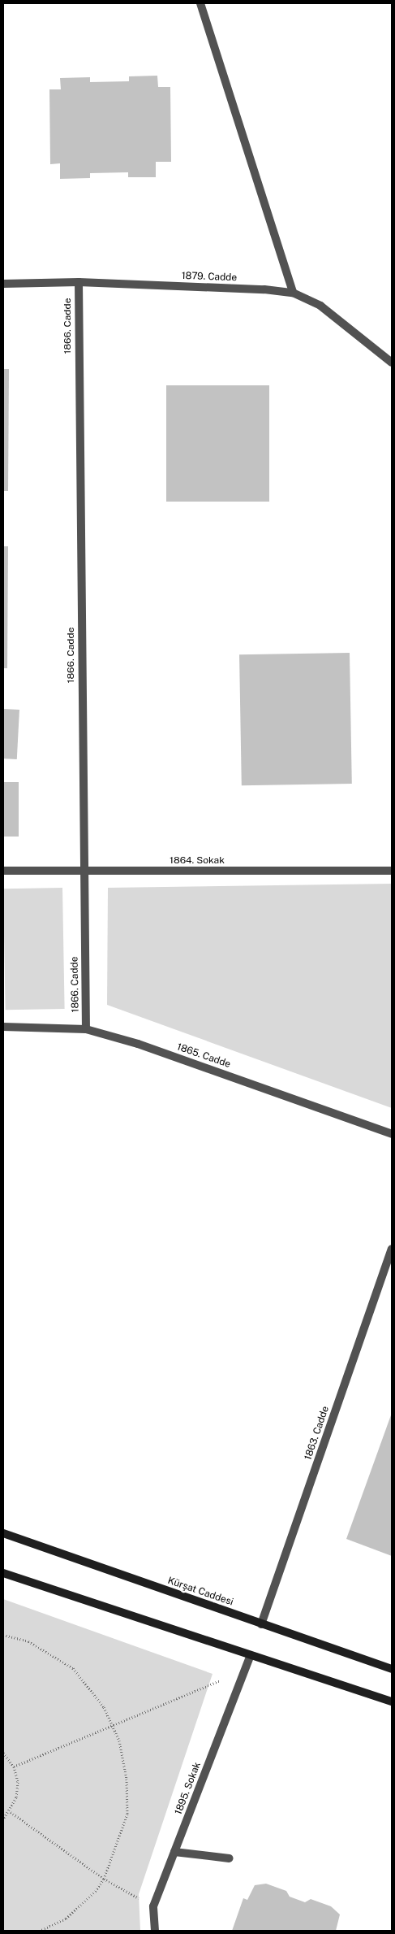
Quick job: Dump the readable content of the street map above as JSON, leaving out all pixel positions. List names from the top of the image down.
{
  "streets": {
    "street": [
      "1879. Cadde",
      "1866. Cadde",
      "1864. Sokak",
      "1865. Cadde",
      "1863. Cadde",
      "Kürşat Caddesi",
      "1895. Sokak"
    ]
  },
  "crossings": [
    ["1879. Cadde", "1866. Cadde"],
    ["1866. Cadde", "1864. Sokak"],
    ["1866. Cadde", "1865. Cadde"],
    ["1863. Cadde", "Kürşat Caddesi"]
  ]
}
